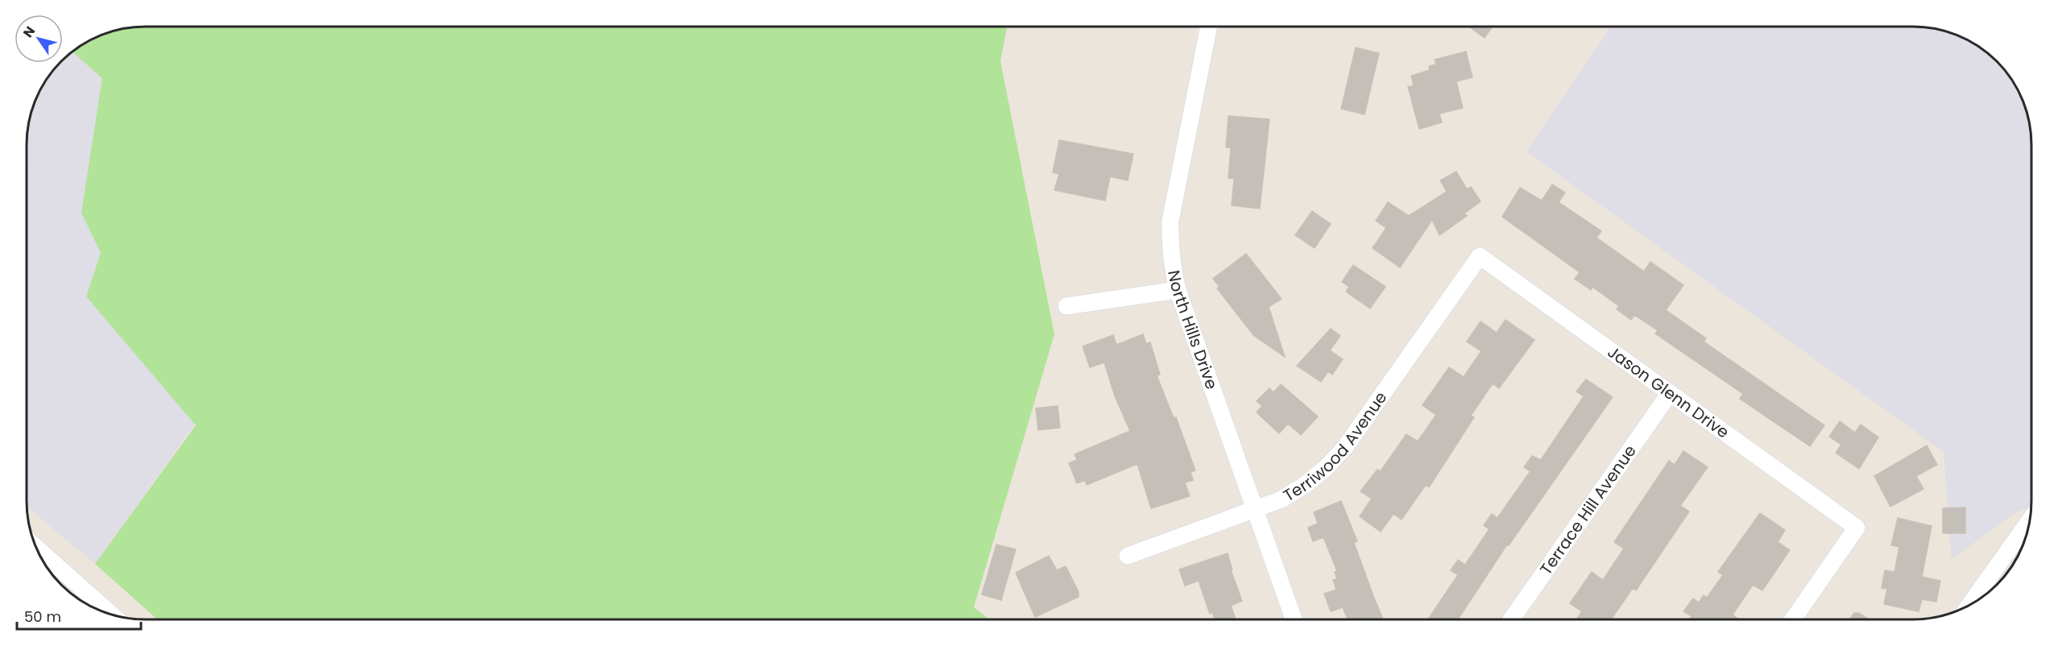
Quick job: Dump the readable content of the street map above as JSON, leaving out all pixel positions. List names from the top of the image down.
{
  "streets": {
    "street": [
      "North Hills Drive",
      "Jason Glenn Drive",
      "Terriwood Avenue",
      "Terrace Hill Avenue"
    ]
  },
  "crossings": [
    ["North Hills Drive", "Terriwood Avenue"],
    ["Jason Glenn Drive", "Terriwood Avenue"],
    ["Jason Glenn Drive", "Terrace Hill Avenue"]
  ],
  "scale_bar": "50 m",
  "north": "top left"
}
